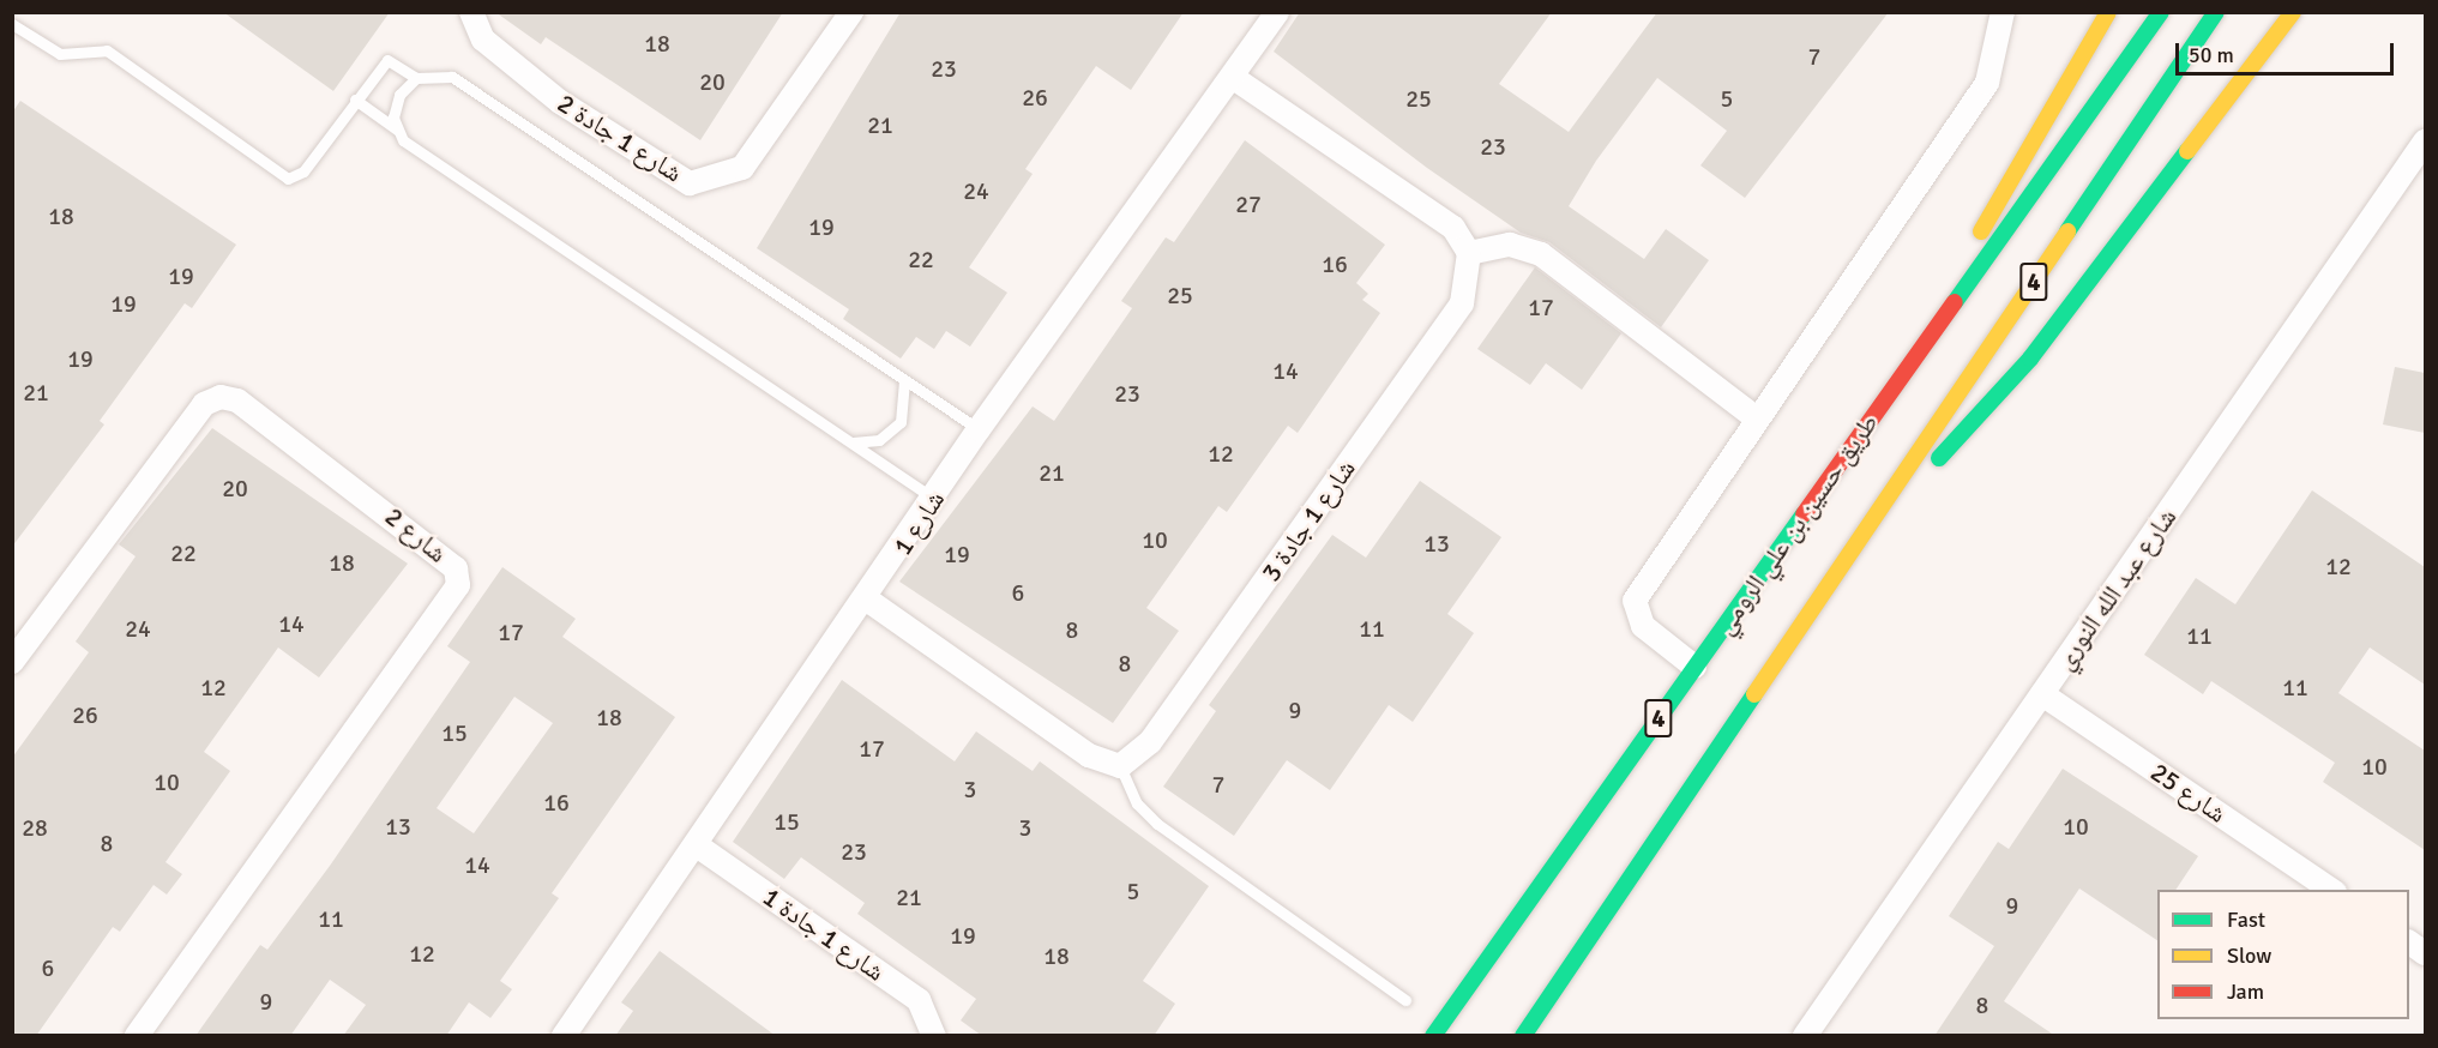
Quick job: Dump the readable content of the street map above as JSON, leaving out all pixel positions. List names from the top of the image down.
{
  "streets": {
    "highway": ["4", "طريق حسين بن علي الرومي"],
    "street": [
      "شارع 1 جادة 2",
      "شارع 1 جادة 3",
      "شارع 1",
      "شارع 2",
      "شارع عبد الله النوري",
      "شارع 25",
      "شارع 1 جادة 1"
    ]
  },
  "crossings": [
    ["شارع 1", "شارع 1 جادة 1"],
    ["شارع عبد الله النوري", "شارع 25"]
  ],
  "house_numbers": [
    "18",
    "7",
    "23",
    "20",
    "26",
    "25",
    "5",
    "21",
    "23",
    "24",
    "27",
    "18",
    "19",
    "22",
    "16",
    "19",
    "25",
    "19",
    "17",
    "19",
    "14",
    "21",
    "23",
    "12",
    "21",
    "20",
    "10",
    "13",
    "22",
    "19",
    "18",
    "12",
    "6",
    "14",
    "24",
    "11",
    "8",
    "17",
    "11",
    "8",
    "12",
    "11",
    "9",
    "26",
    "18",
    "15",
    "17",
    "10",
    "10",
    "7",
    "3",
    "16",
    "15",
    "13",
    "10",
    "28",
    "3",
    "8",
    "23",
    "14",
    "5",
    "21",
    "9",
    "11",
    "19",
    "12",
    "18",
    "6",
    "9",
    "8"
  ],
  "legend": ["Fast", "Slow", "Jam"],
  "scale_bar": "50 m"
}
